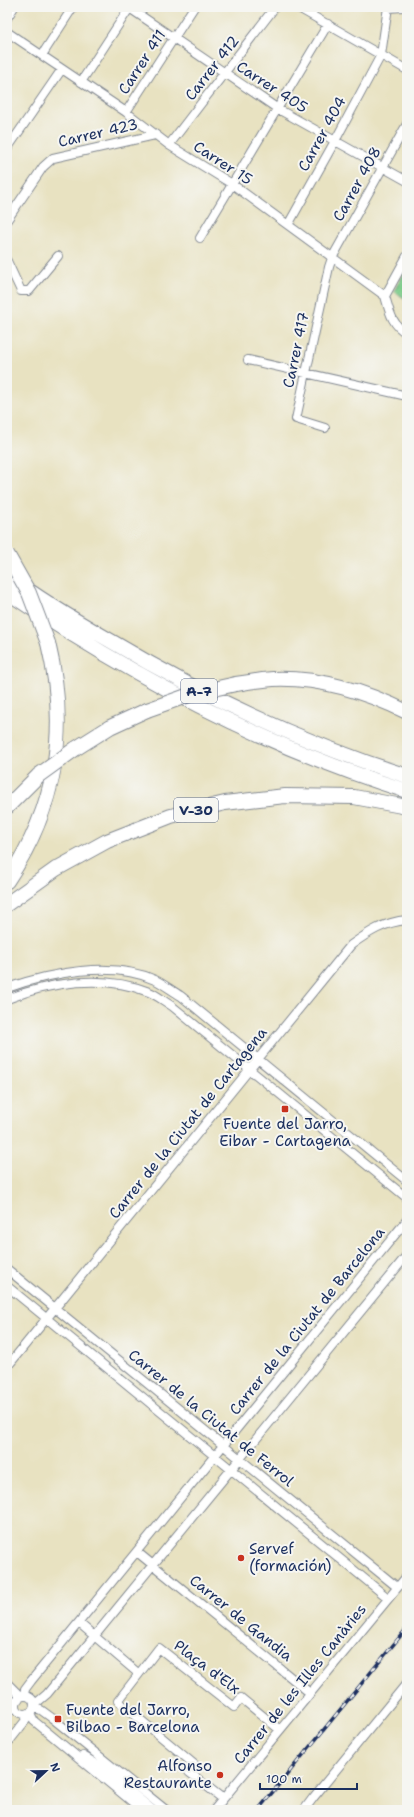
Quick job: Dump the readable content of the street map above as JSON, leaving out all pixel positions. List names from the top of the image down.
{
  "streets": {
    "highway": ["A-7", "V-30"],
    "street": [
      "Carrer 411",
      "Carrer 412",
      "Carrer 405",
      "Carrer 423",
      "Carrer 404",
      "Carrer 15",
      "Carrer 408",
      "Carrer 417",
      "Carrer de la Ciutat de Cartagena",
      "Carrer de la Ciutat de Barcelona",
      "Carrer de la Ciutat de Ferrol",
      "Carrer de Gandia",
      "Plaça d'Elx",
      "Carrer de les Illes Canàries"
    ]
  },
  "crossings": [
    ["Carrer 411", "Carrer 405"],
    ["Carrer 411", "Carrer 15"],
    ["Carrer 412", "Carrer 405"],
    ["Carrer 412", "Carrer 15"],
    ["Carrer 405", "Carrer 404"],
    ["Carrer 405", "Carrer 408"],
    ["Carrer 423", "Carrer 15"],
    ["Carrer 404", "Carrer 15"],
    ["Carrer 15", "Carrer 408"],
    ["Carrer 15", "Carrer 417"],
    ["Carrer 408", "Carrer 417"],
    ["Carrer de la Ciutat de Cartagena", "Carrer de la Ciutat de Ferrol"],
    ["Carrer de la Ciutat de Barcelona", "Carrer de la Ciutat de Ferrol"],
    ["Carrer de la Ciutat de Ferrol", "Carrer de les Illes Canàries"],
    ["Carrer de Gandia", "Carrer de les Illes Canàries"],
    ["Plaça d'Elx", "Carrer de les Illes Canàries"]
  ],
  "places": {
    "transit": ["Fuente del Jarro, Eibar - Cartagena", "Fuente del Jarro, Bilbao - Barcelona"],
    "other": ["Servef (formación)", "Alfonso Restaurante"]
  },
  "scale_bar": "100 m",
  "north": "right"
}
